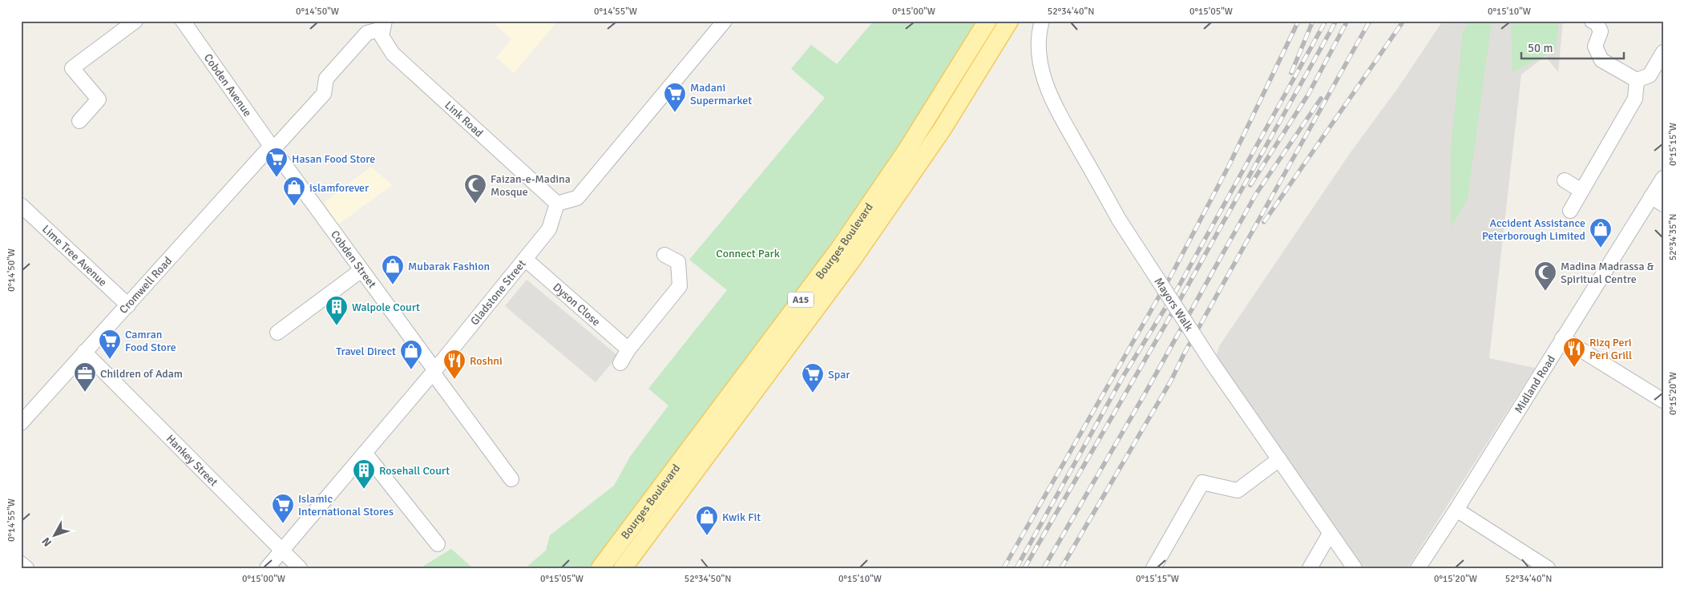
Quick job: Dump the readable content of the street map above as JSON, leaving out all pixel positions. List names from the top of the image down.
{
  "streets": {
    "main road": ["Bourges Boulevard", "A15"],
    "street": [
      "Cobden Avenue",
      "Link Road",
      "Lime Tree Avenue",
      "Cobden Street",
      "Cromwell Road",
      "Gladstone Street",
      "Dyson Close",
      "Mayors Walk",
      "Midland Road",
      "Hankey Street"
    ]
  },
  "crossings": [
    ["Cobden Avenue", "Cobden Street"],
    ["Cobden Avenue", "Cromwell Road"],
    ["Link Road", "Cromwell Road"],
    ["Link Road", "Gladstone Street"],
    ["Lime Tree Avenue", "Cromwell Road"],
    ["Cobden Street", "Cromwell Road"],
    ["Cobden Street", "Gladstone Street"],
    ["Cromwell Road", "Hankey Street"],
    ["Gladstone Street", "Dyson Close"],
    ["Gladstone Street", "Hankey Street"]
  ],
  "parks": ["Connect Park"],
  "places": {
    "supermarket": [
      "Madani Supermarket",
      "Hasan Food Store",
      "Camran Food Store",
      "Spar",
      "Islamic International Stores"
    ],
    "mosque": ["Faizan-e-Madina Mosque", "Madina Madrassa & Spiritual Centre"],
    "shop": [
      "islamforever",
      "Accident Assistance Peterborough Limited",
      "Mubarak Fashion",
      "Travel Direct",
      "Kwik Fit"
    ],
    "building": ["Walpole Court", "Rosehall Court"],
    "restaurant": ["Rizq Peri Peri Grill", "Roshni"],
    "office": ["Children of Adam"]
  },
  "scale_bar": "50 m",
  "north": "bottom left",
  "coordinates": [
    "0°14'50\"W",
    "0°14'55\"W",
    "0°15'00\"W",
    "52°34'40\"N",
    "0°15'05\"W",
    "0°15'10\"W",
    "0°15'15\"W",
    "52°34'35\"N",
    "0°15'20\"W",
    "52°34'50\"N"
  ]
}
